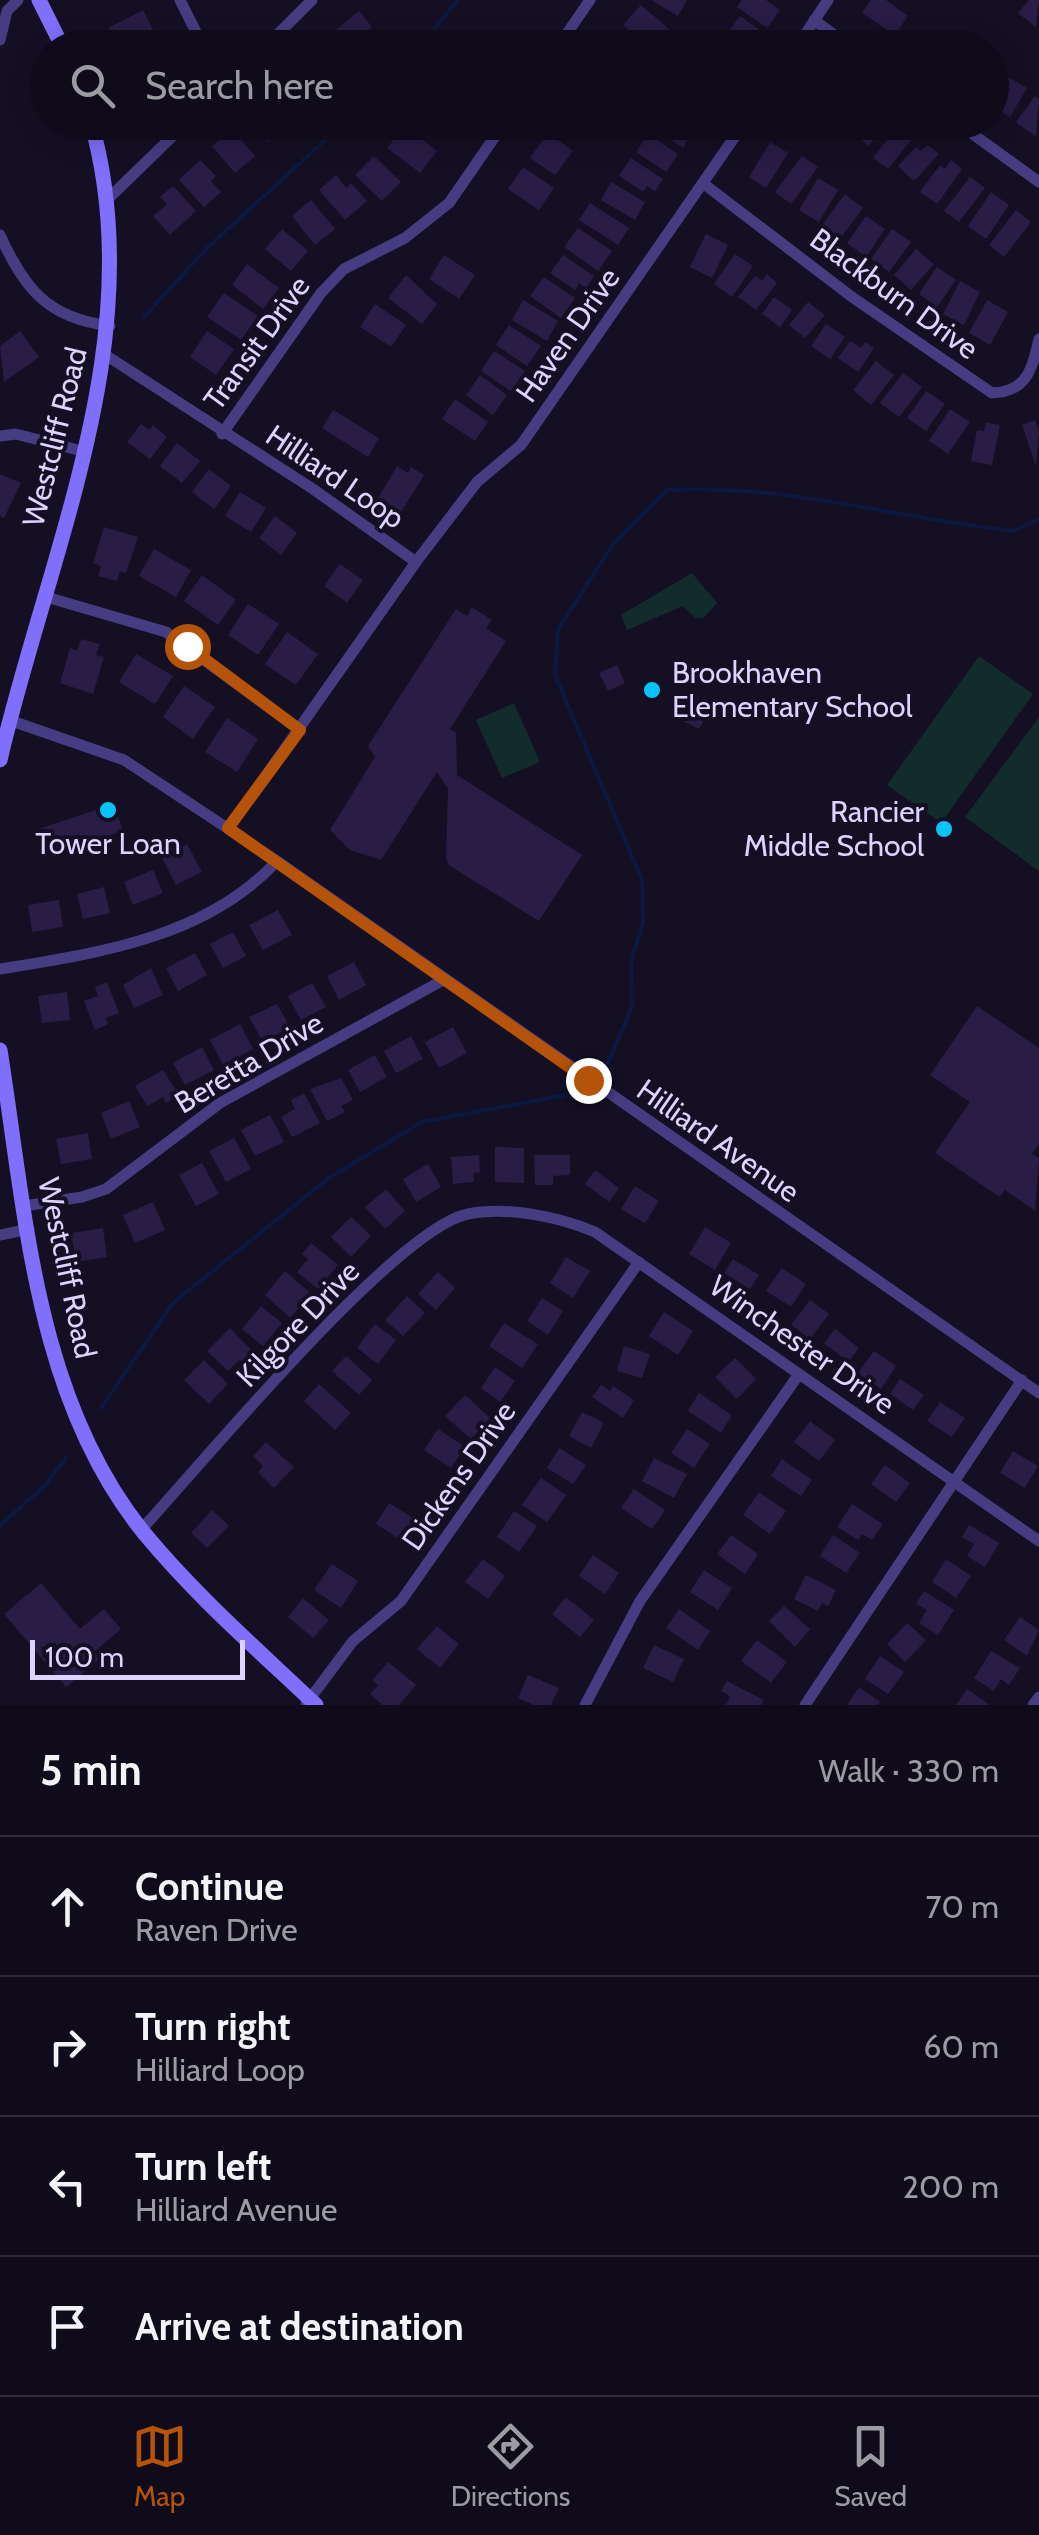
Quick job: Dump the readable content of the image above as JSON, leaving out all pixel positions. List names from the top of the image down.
{
  "streets": {
    "street": [
      "Blackburn Drive",
      "Haven Drive",
      "Transit Drive",
      "Westcliff Road",
      "Hilliard Loop",
      "Beretta Drive",
      "Hilliard Avenue",
      "Kilgore Drive",
      "Winchester Drive",
      "Dickens Drive"
    ]
  },
  "crossings": [
    ["Blackburn Drive", "Haven Drive"],
    ["Haven Drive", "Hilliard Loop"],
    ["Transit Drive", "Hilliard Loop"],
    ["Westcliff Road", "Hilliard Loop"],
    ["Westcliff Road", "Beretta Drive"],
    ["Westcliff Road", "Hilliard Avenue"],
    ["Westcliff Road", "Kilgore Drive"],
    ["Westcliff Road", "Dickens Drive"],
    ["Hilliard Loop", "Hilliard Avenue"],
    ["Beretta Drive", "Hilliard Avenue"],
    ["Kilgore Drive", "Winchester Drive"],
    ["Winchester Drive", "Dickens Drive"]
  ],
  "places": ["Brookhaven Elementary School", "Tower Loan", "Rancier Middle School"],
  "scale_bar": "100 m",
  "page": {
    "search": "Search here",
    "scale": "100 m",
    "heading": ["5 min", "Walk · 330 m"],
    "list": [
      ["Continue", "Raven Drive", "70 m"],
      ["Turn right", "Hilliard Loop", "60 m"],
      ["Turn left", "Hilliard Avenue", "200 m"],
      "Arrive at destination"
    ],
    "nav": ["Map", "Directions", "Saved"]
  }
}
